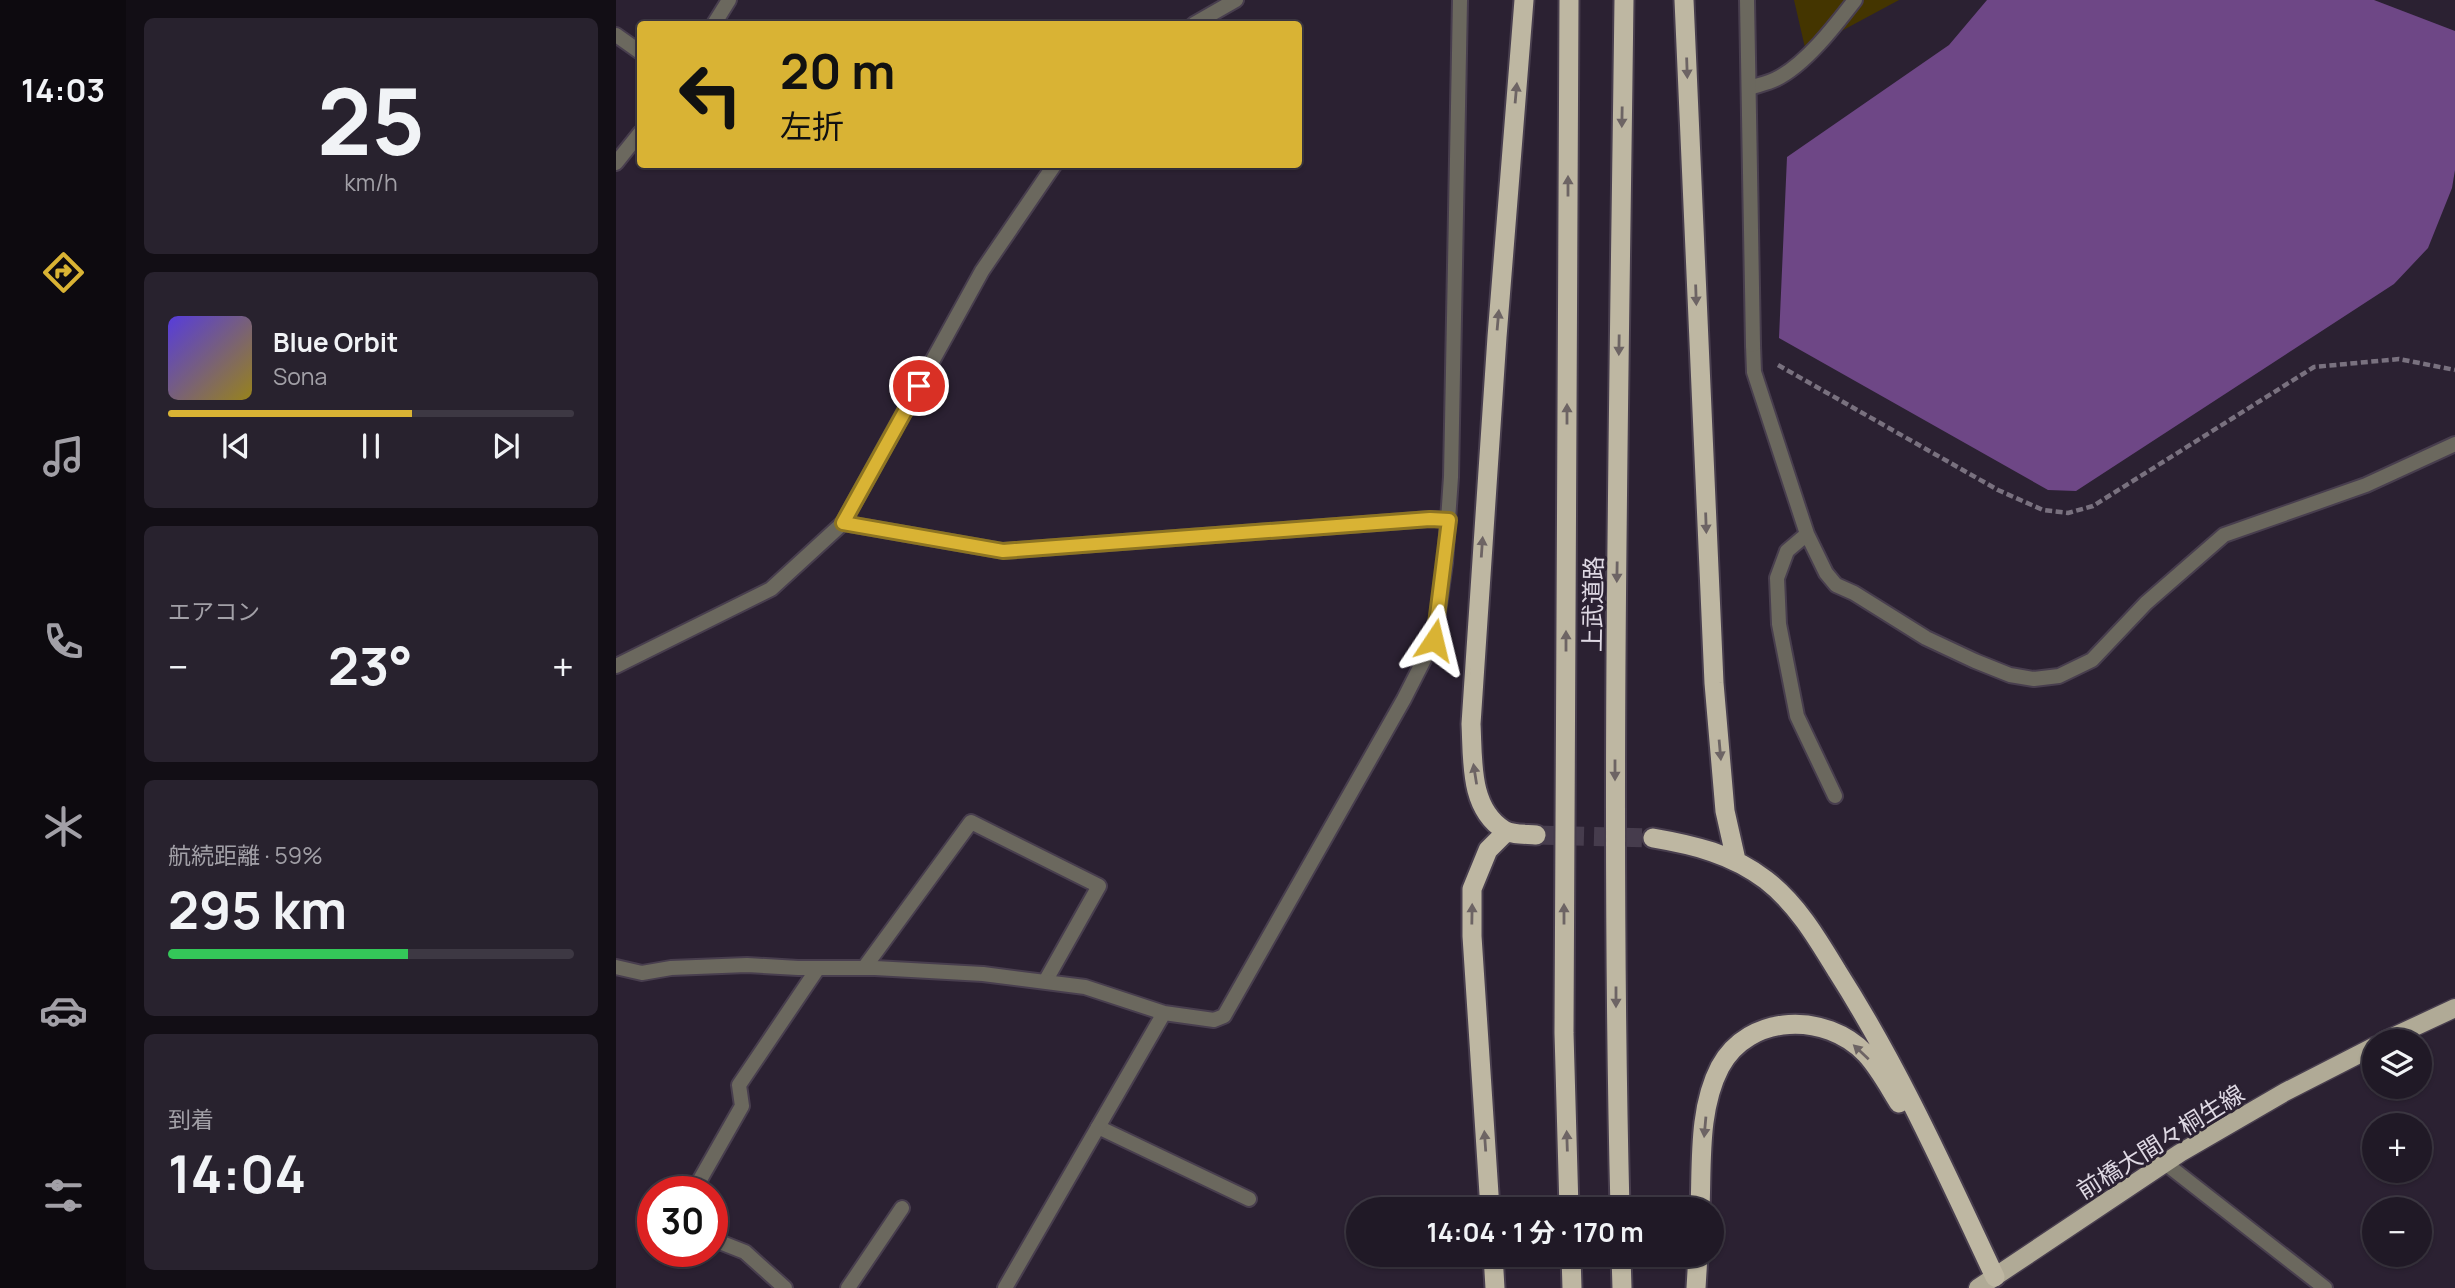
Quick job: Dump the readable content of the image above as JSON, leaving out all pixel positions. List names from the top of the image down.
{
  "streets": {
    "highway": ["上武道路"],
    "main road": ["前橋大間々桐生線"]
  },
  "page": {
    "tabs": "14:03",
    "tile": [
      ["25", "km/h"],
      "エアコン",
      ["航続距離 · 59%", "295 km"],
      ["到着", "14:04"]
    ],
    "turn": ["20 m", "左折"],
    "song": ["Blue Orbit", "Sona"],
    "heat": ["−", "23°", "+"],
    "map_buttons": ["+", "−"],
    "limit": "30",
    "trip": "14:04 · 1 分 · 170 m"
  }
}
